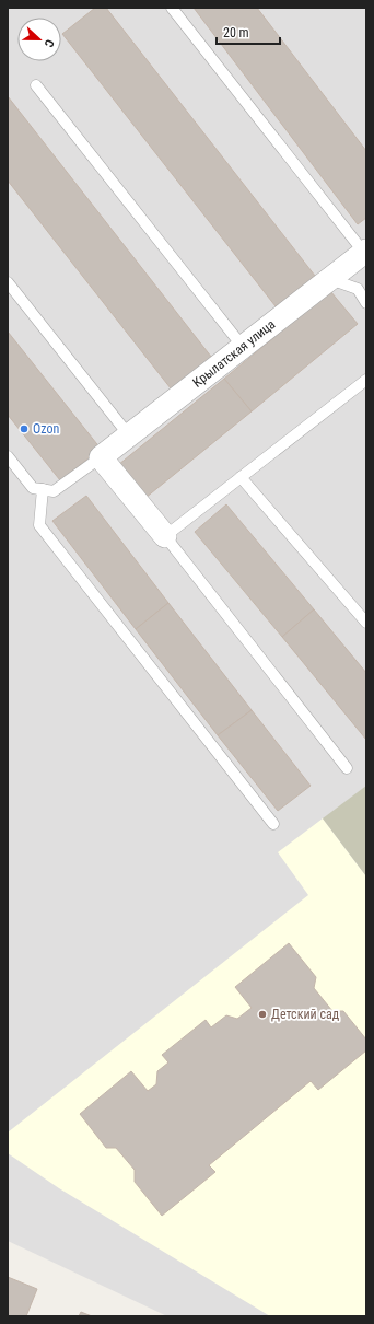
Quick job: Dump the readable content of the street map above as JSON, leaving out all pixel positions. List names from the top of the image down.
{
  "streets": {
    "street": ["Крылатская улица"]
  },
  "places": ["Ozon", "Детский сад"],
  "scale_bar": "20 m",
  "north": "right"
}
